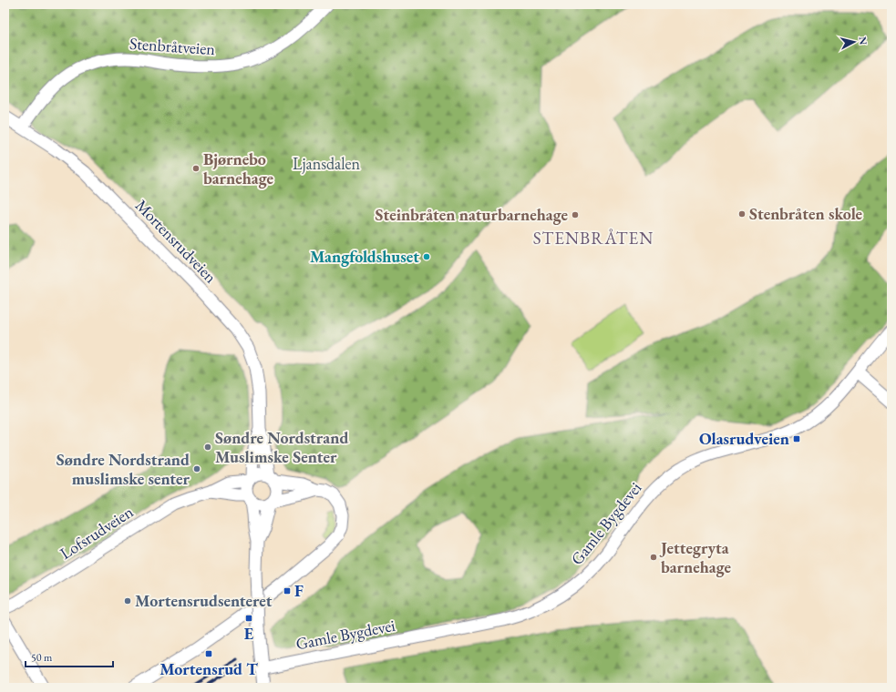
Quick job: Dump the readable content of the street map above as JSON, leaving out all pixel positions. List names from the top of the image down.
{
  "streets": {
    "street": [
      "Stenbråtveien",
      "Mortensrudveien",
      "Gamle Bygdevei",
      "Lofsrudveien"
    ]
  },
  "crossings": [
    ["Stenbråtveien", "Mortensrudveien"],
    ["Mortensrudveien", "Lofsrudveien"]
  ],
  "districts": ["STENBRÅTEN"],
  "parks": ["Ljansdalen"],
  "places": {
    "other": [
      "Bjørnebo barnehage",
      "Stenbråten skole",
      "Steinbråten naturbarnehage",
      "Mangfoldshuset",
      "Søndre Nordstrand Muslimske Senter",
      "Søndre Nordstrand muslimske senter",
      "Jettegryta barnehage",
      "Mortensrudsenteret"
    ],
    "transit": [
      "Olasrudveien",
      "F",
      "E",
      "Mortensrud T"
    ]
  },
  "scale_bar": "50 m",
  "north": "right"
}
